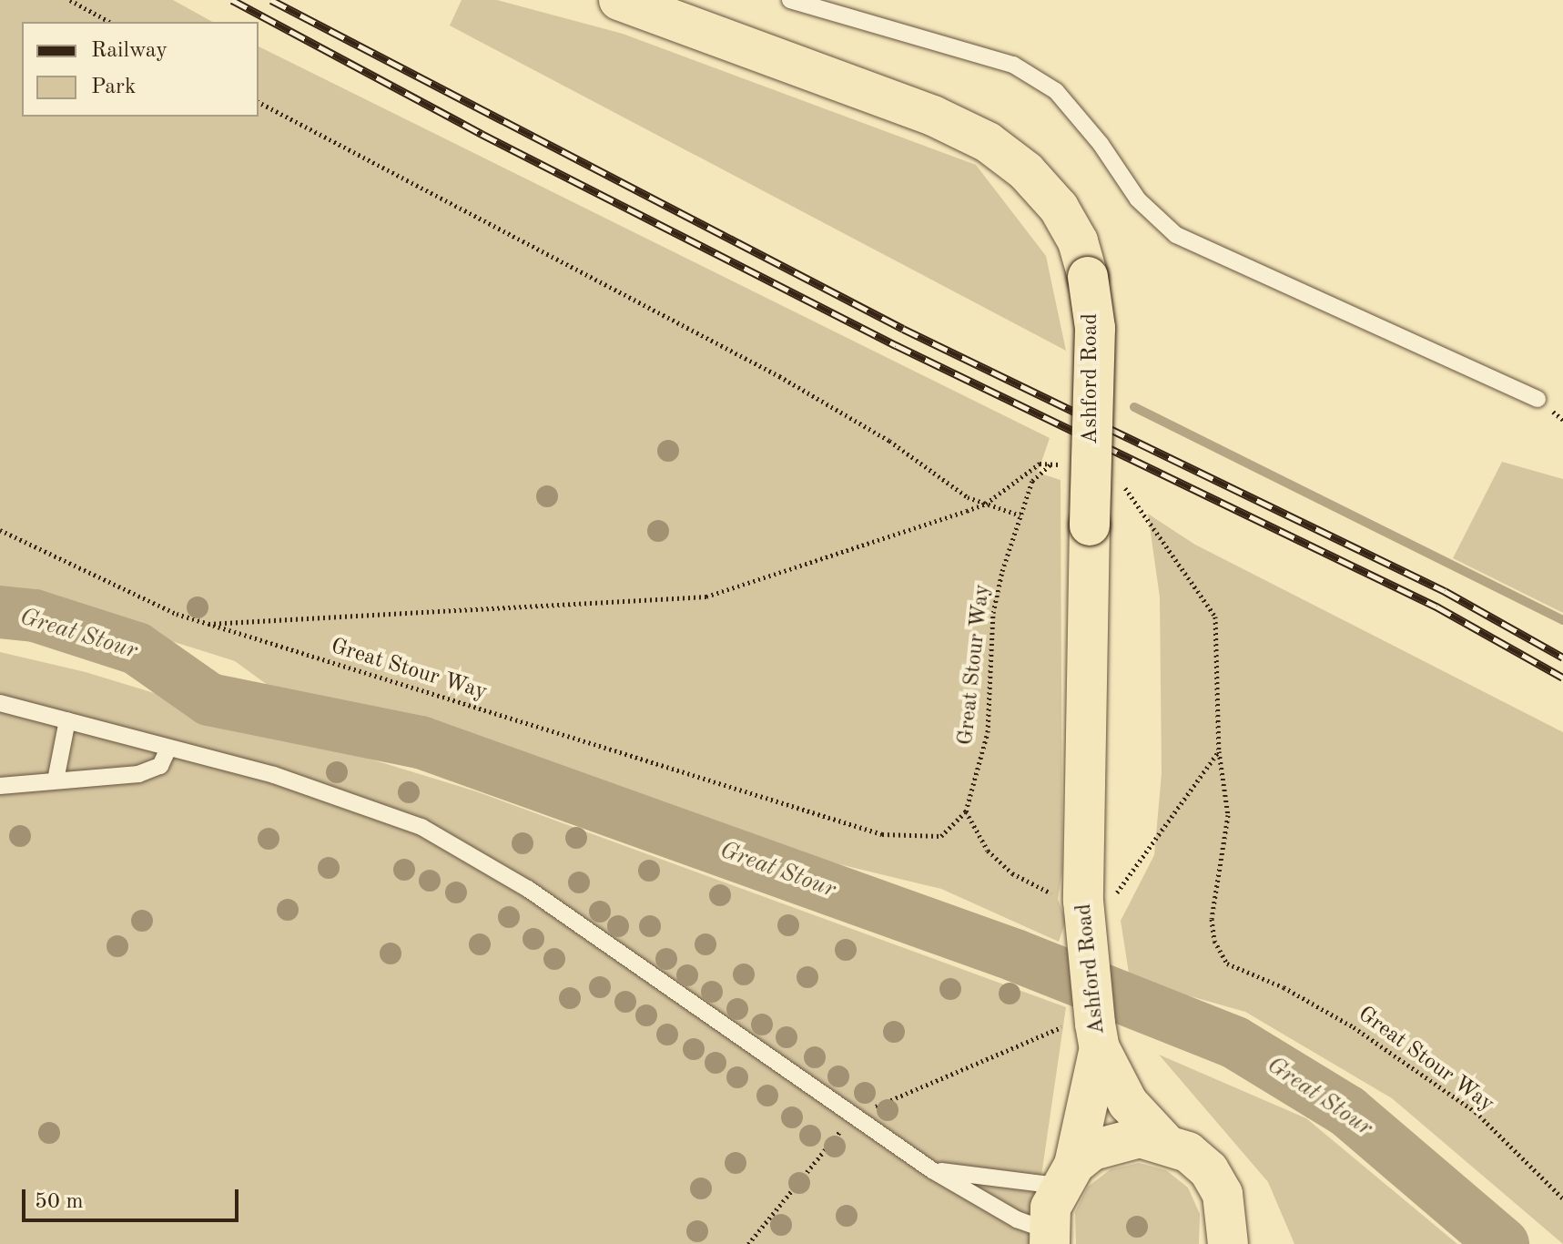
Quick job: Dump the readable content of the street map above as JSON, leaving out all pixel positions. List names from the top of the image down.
{
  "streets": {
    "highway": ["Ashford Road"],
    "path": ["Great Stour Way"]
  },
  "water": ["Great Stour"],
  "legend": ["Railway", "Park"],
  "scale_bar": "50 m"
}
